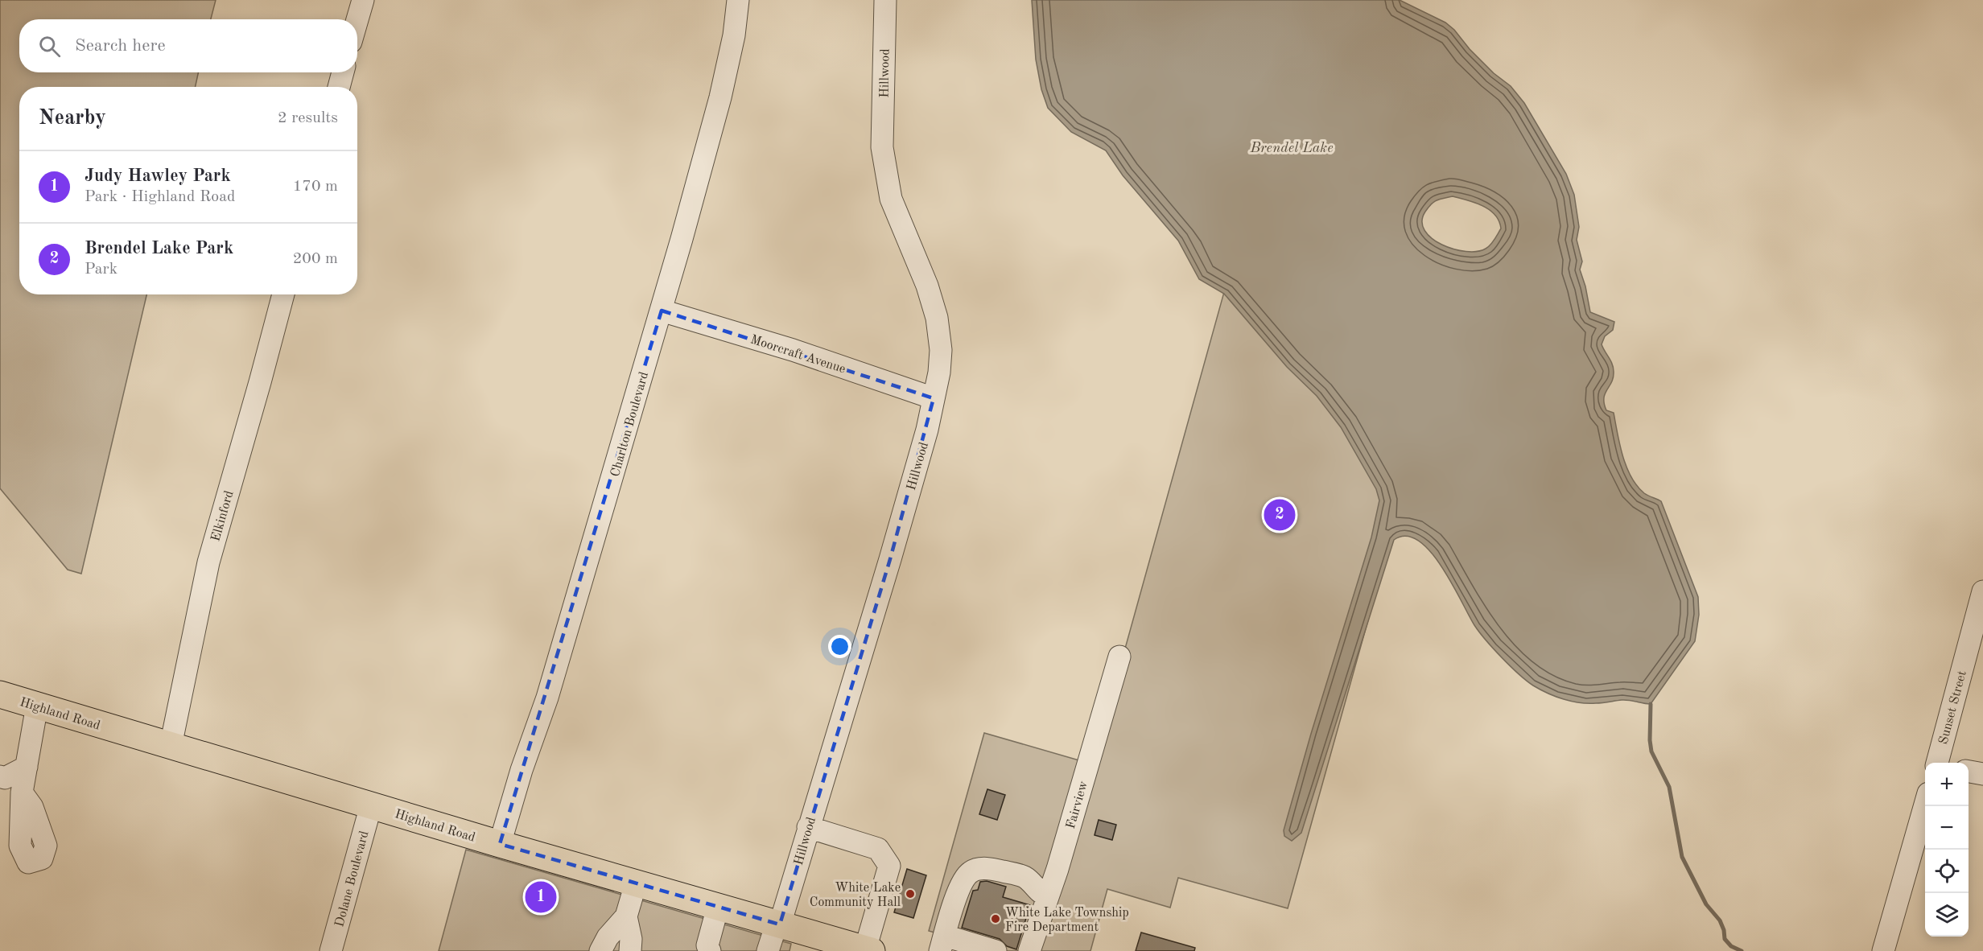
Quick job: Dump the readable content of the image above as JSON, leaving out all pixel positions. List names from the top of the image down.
{
  "streets": {
    "highway": ["Highland Road"],
    "street": [
      "Hillwood",
      "Moorcraft Avenue",
      "Charlton Boulevard",
      "Elkinford",
      "Sunset Street",
      "Fairview",
      "Dolane Boulevard"
    ]
  },
  "crossings": [
    ["Hillwood", "Moorcraft Avenue"],
    ["Hillwood", "Highland Road"],
    ["Moorcraft Avenue", "Charlton Boulevard"],
    ["Charlton Boulevard", "Highland Road"],
    ["Elkinford", "Highland Road"],
    ["Highland Road", "Dolane Boulevard"]
  ],
  "water": ["Brendel Lake"],
  "places": ["White Lake Community Hall", "White Lake Township Fire Department"],
  "page": {
    "search": "Search here",
    "heading": ["Nearby", "2 results"],
    "list": [
      {
        "mark": "1",
        "name": "Judy Hawley Park",
        "note": "Park · Highland Road",
        "value": "170 m"
      },
      {
        "mark": "2",
        "name": "Brendel Lake Park",
        "note": "Park",
        "value": "200 m"
      }
    ],
    "pins": ["2", "1"],
    "map_buttons": ["+", "−"]
  }
}
